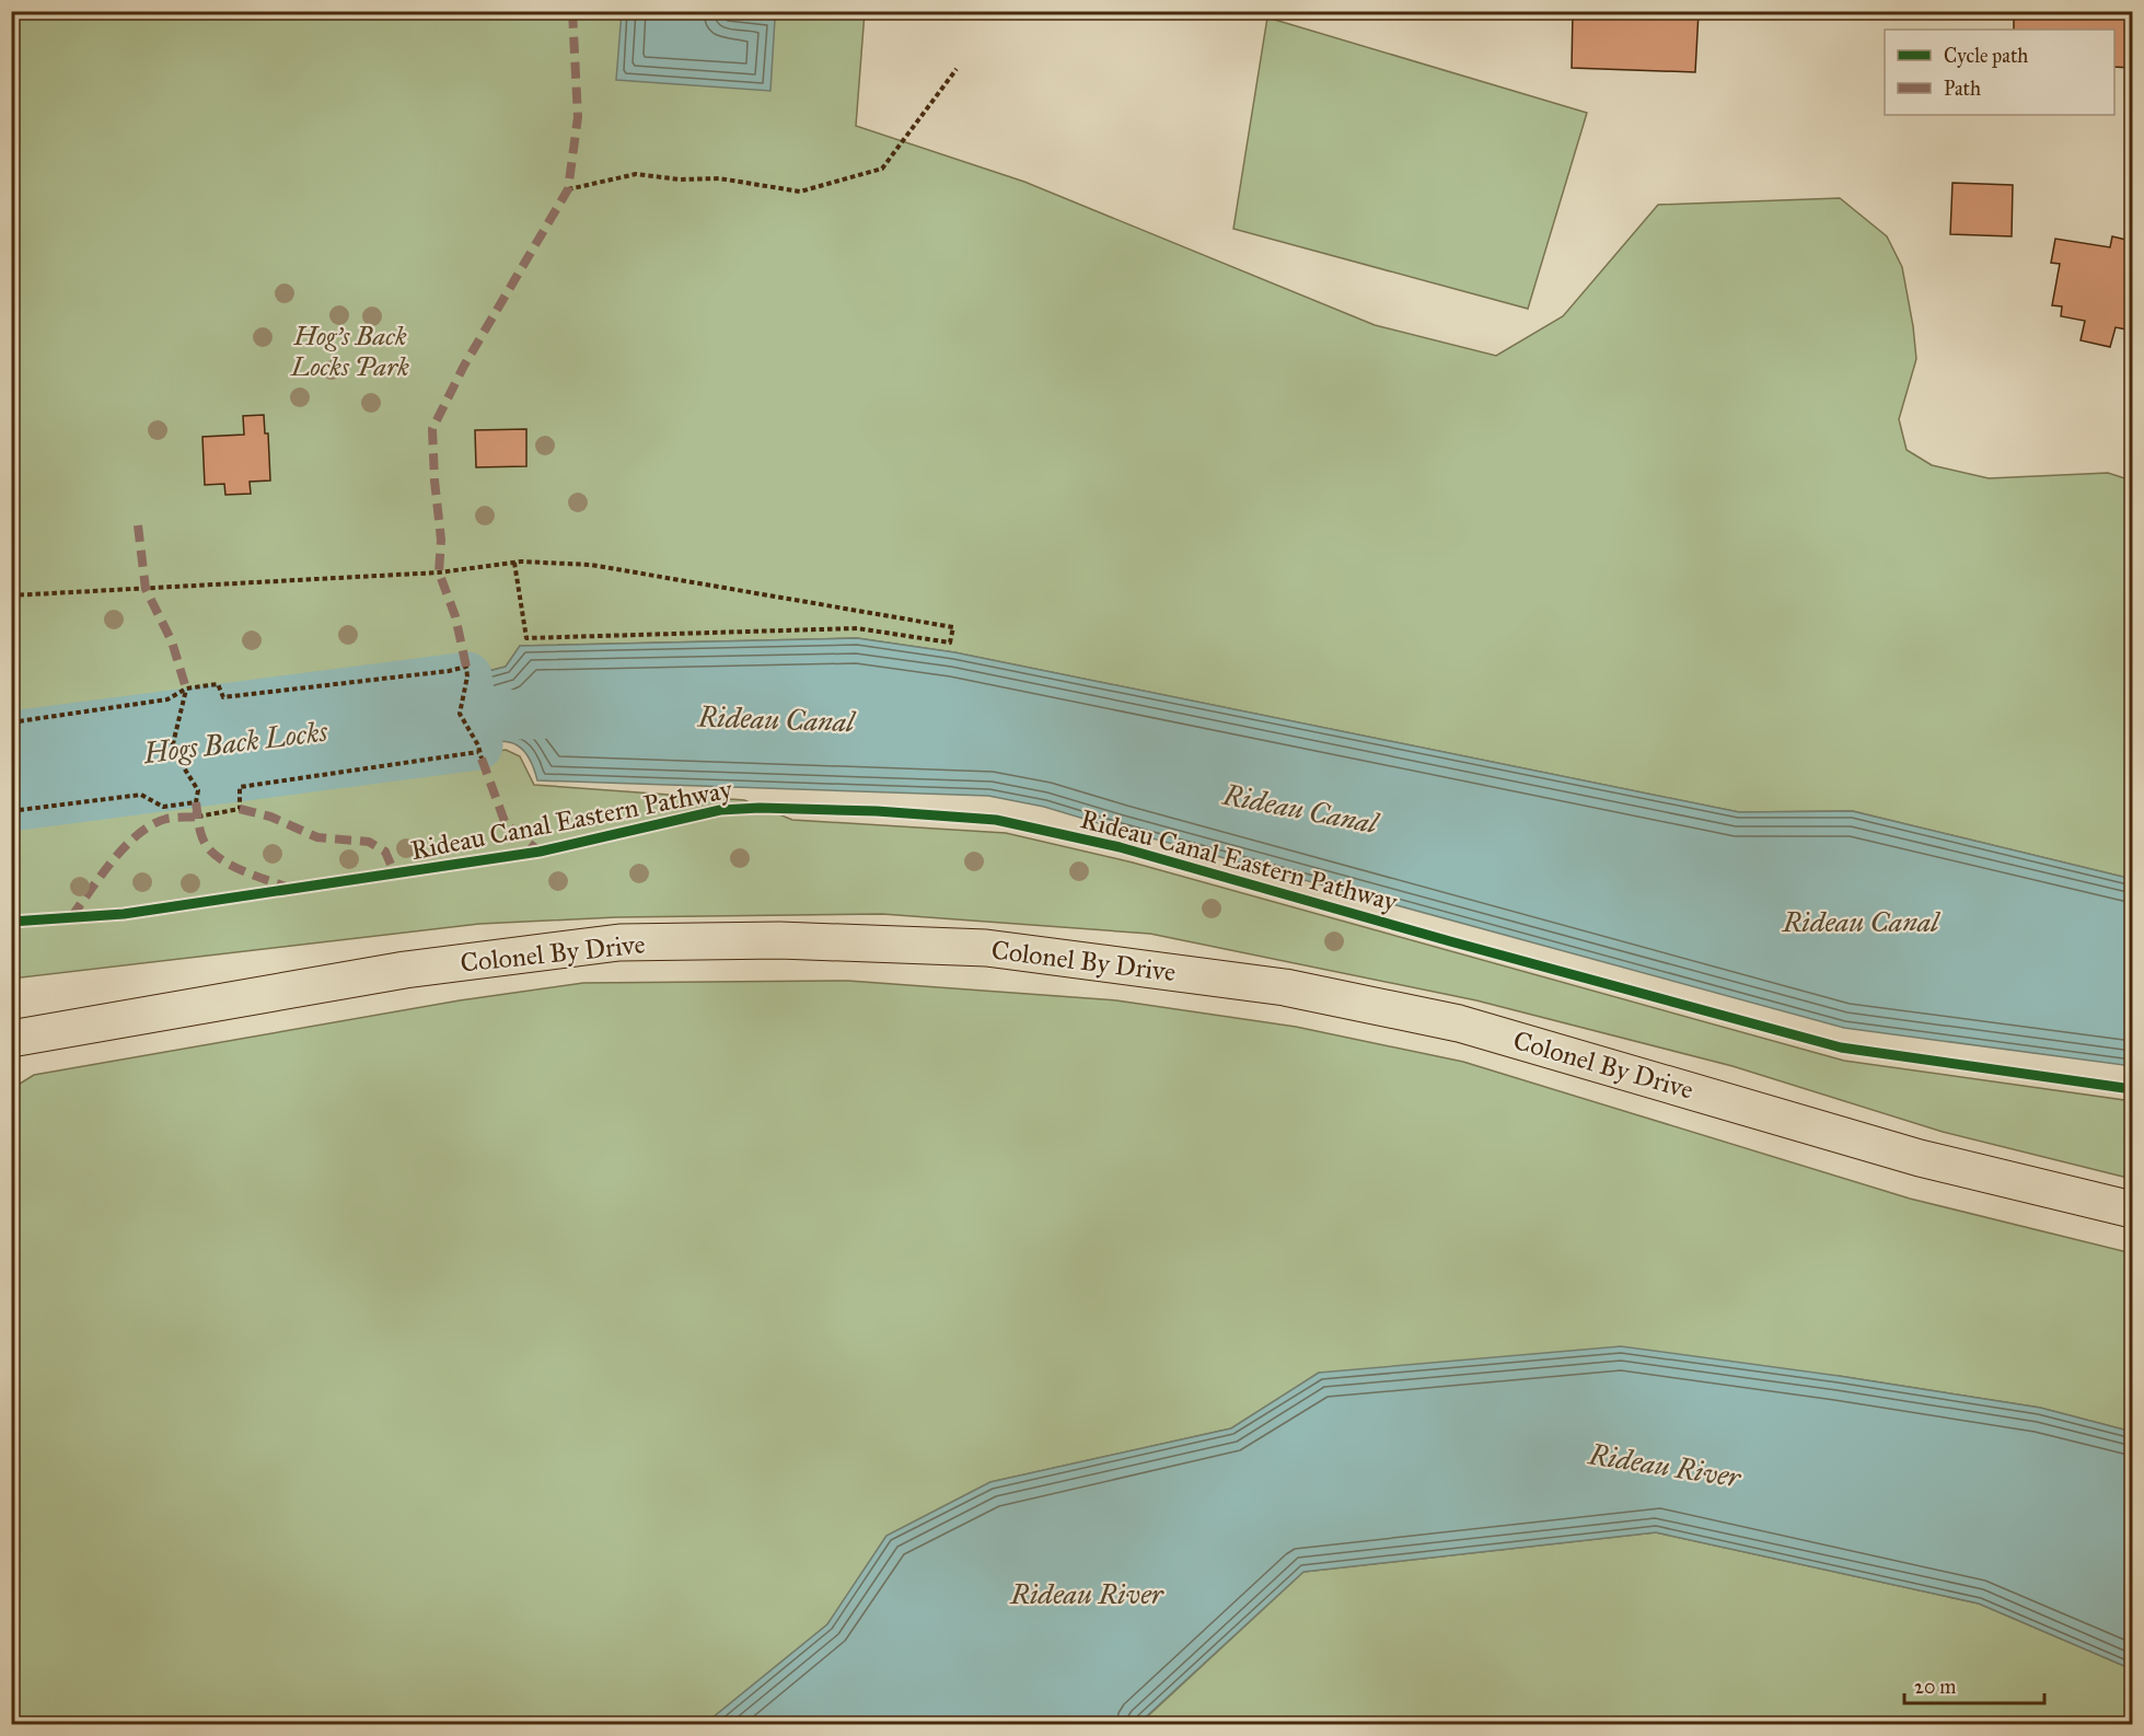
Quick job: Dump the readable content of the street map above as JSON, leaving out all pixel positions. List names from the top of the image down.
{
  "streets": {
    "main road": ["Colonel By Drive"],
    "cycle path": ["Rideau Canal Eastern Pathway"]
  },
  "water": ["Rideau Canal", "Hogs Back Locks", "Rideau River"],
  "parks": ["Hog's Back Locks Park"],
  "legend": ["Cycle path", "Path"],
  "scale_bar": "20 m"
}
